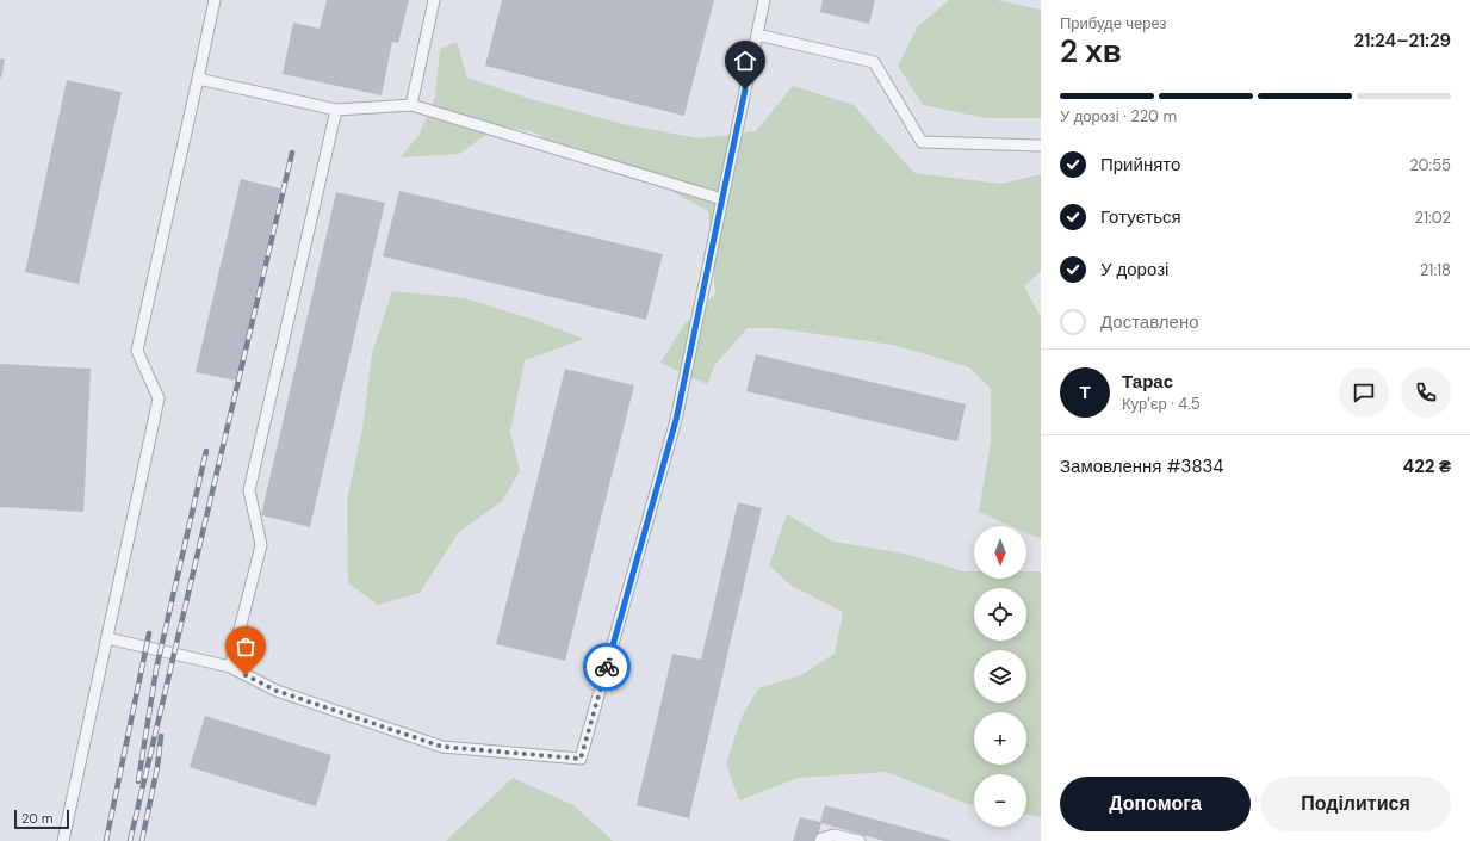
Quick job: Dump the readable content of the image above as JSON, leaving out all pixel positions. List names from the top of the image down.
{
  "scale_bar": "20 m",
  "north": "bottom",
  "page": {
    "heading": ["2 хв", "Прибуде через", "21:24–21:29"],
    "panel": [
      "Тарас",
      "Кур’єр · 4.5",
      "Замовлення #3834",
      "422 ₴"
    ],
    "bar": "У дорозі · 220 m",
    "list": [
      ["Прийнято", "20:55"],
      ["Готується", "21:02"],
      ["У дорозі", "21:18"],
      "Доставлено"
    ],
    "round": "Т",
    "map_buttons": ["+", "−"],
    "buttons": ["Допомога", "Поділитися"],
    "scale": "20 m"
  }
}
